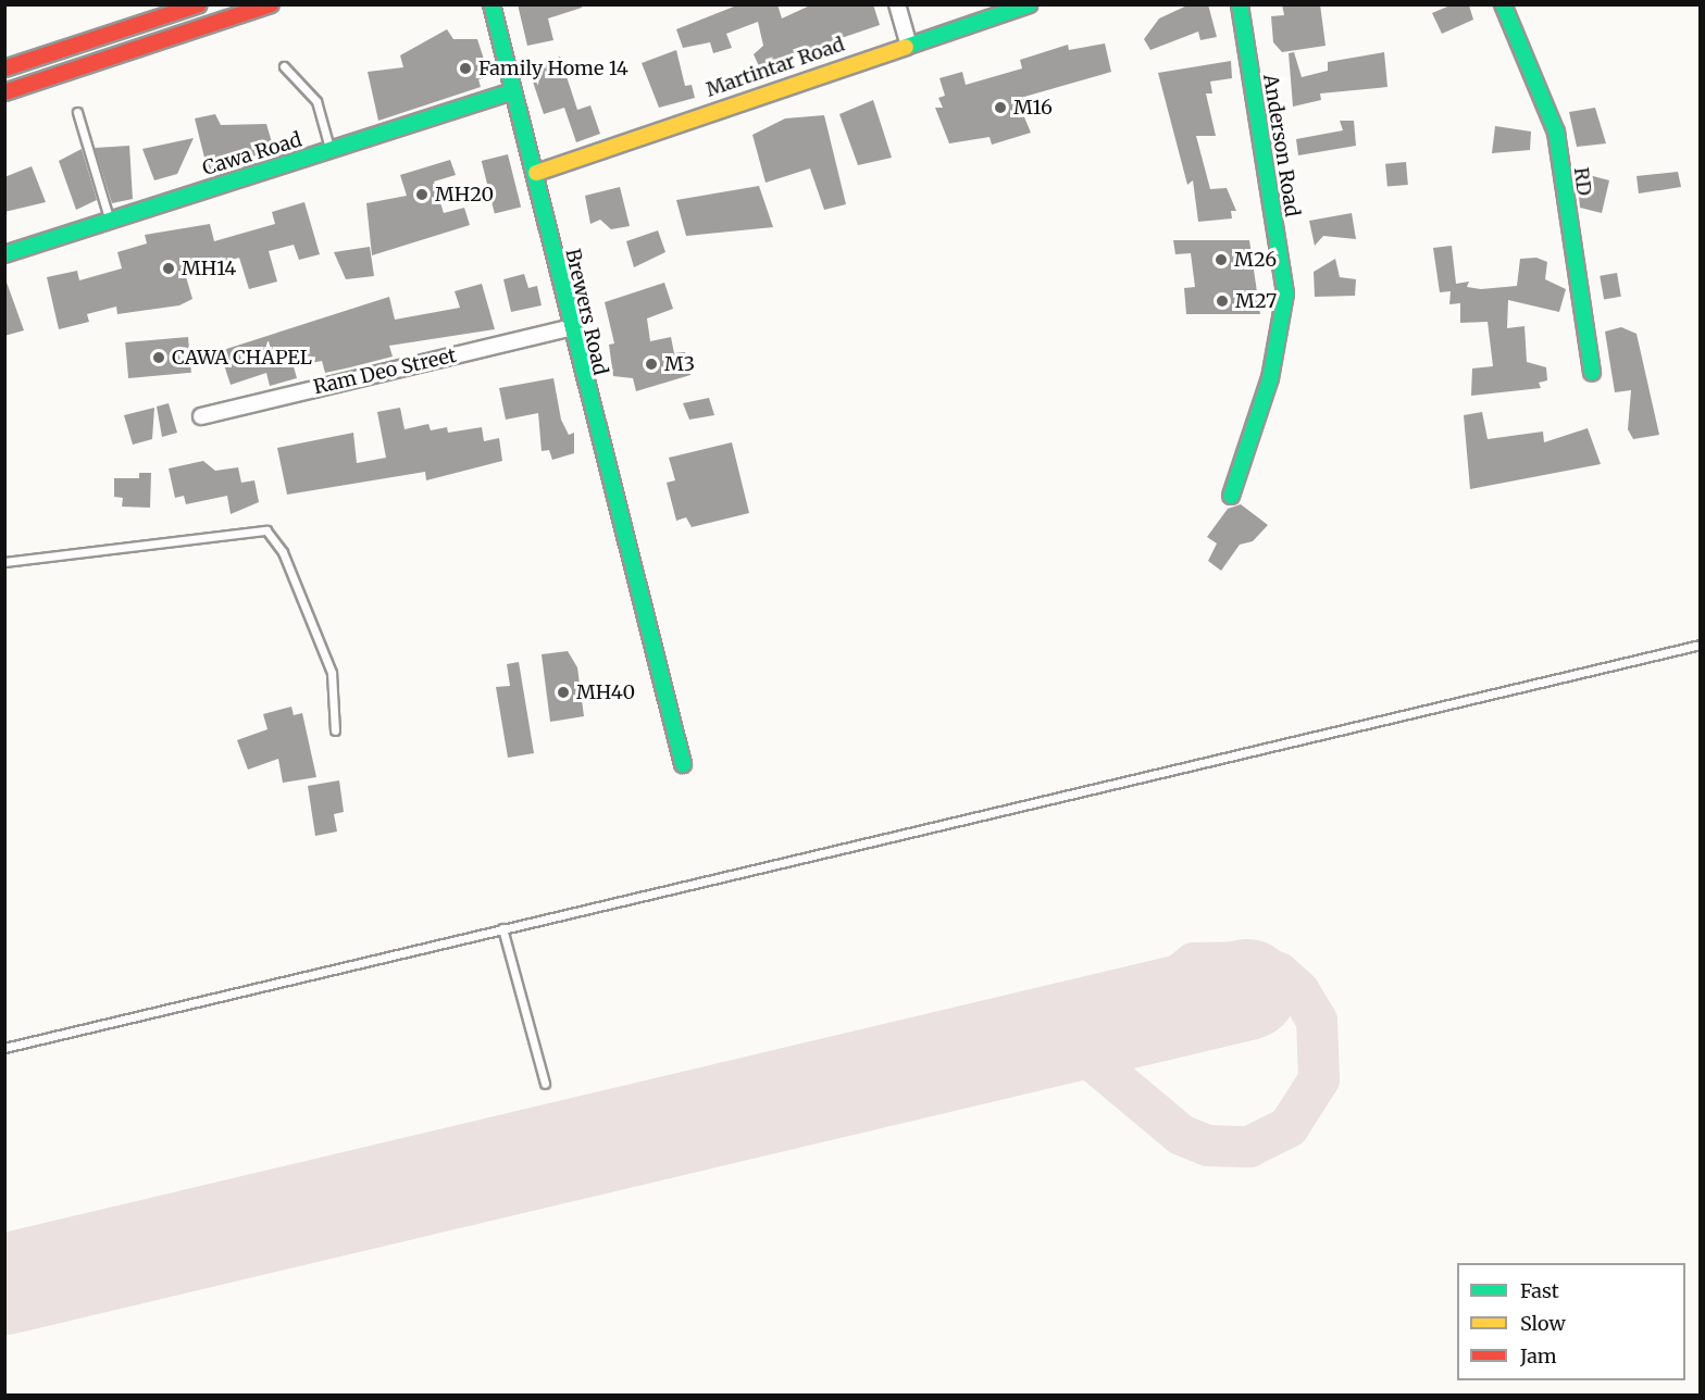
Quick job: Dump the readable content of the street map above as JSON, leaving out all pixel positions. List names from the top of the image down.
{
  "streets": {
    "street": [
      "Martintar Road",
      "Anderson Road",
      "Cawa Road",
      "RD",
      "Brewers Road",
      "Ram Deo Street"
    ]
  },
  "crossings": [
    ["Martintar Road", "Brewers Road"],
    ["Cawa Road", "Brewers Road"],
    ["Brewers Road", "Ram Deo Street"]
  ],
  "places": [
    "Family Home 14",
    "M16",
    "MH20",
    "M26",
    "MH14",
    "M27",
    "CAWA CHAPEL",
    "M3",
    "MH40"
  ],
  "legend": ["Fast", "Slow", "Jam"]
}
